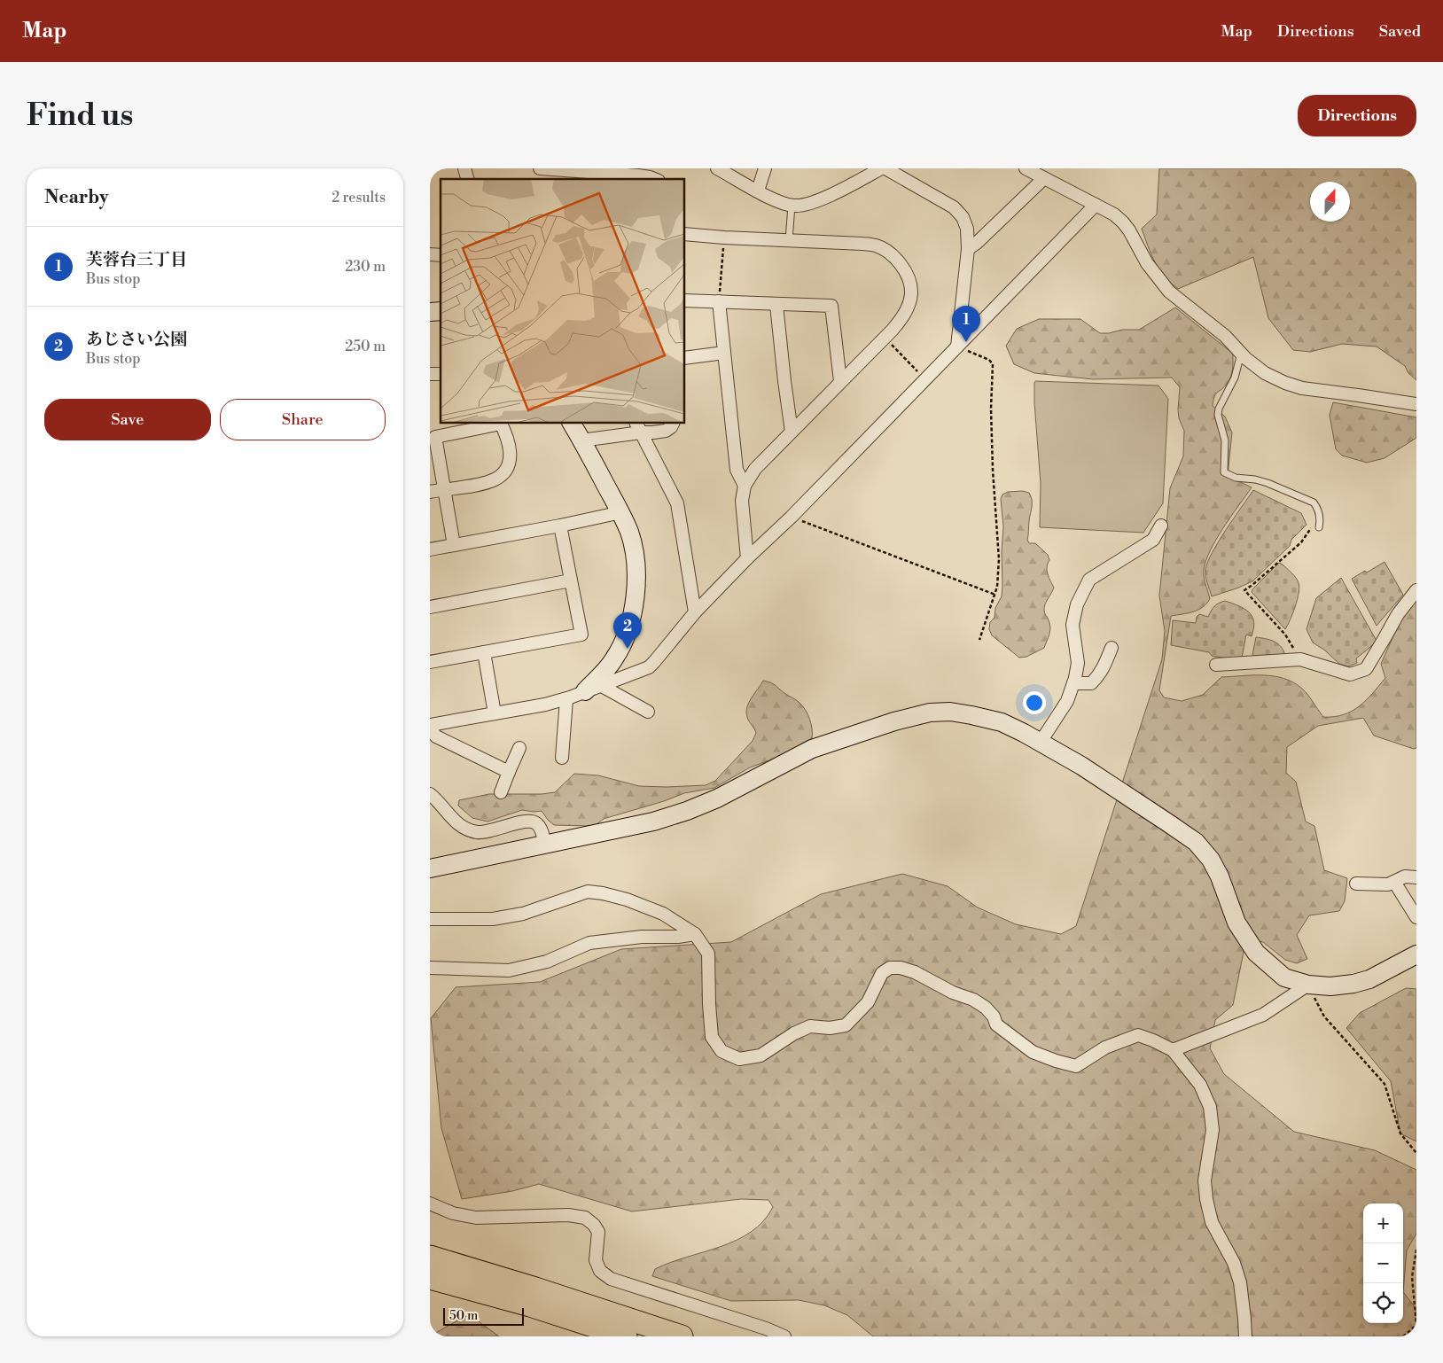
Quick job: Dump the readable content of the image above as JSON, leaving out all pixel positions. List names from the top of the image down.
{
  "scale_bar": "50 m",
  "north": "top",
  "page": {
    "header": "Map",
    "nav": ["Map", "Directions", "Saved"],
    "buttons": [
      "Directions",
      ["Save", "Share"]
    ],
    "title": "Find us",
    "heading": ["Nearby", "2 results"],
    "list": [
      {
        "mark": "1",
        "name": "芙蓉台三丁目",
        "note": "Bus stop",
        "value": "230 m"
      },
      {
        "mark": "2",
        "name": "あじさい公園",
        "note": "Bus stop",
        "value": "250 m"
      }
    ],
    "pins": ["1", "2"],
    "map_buttons": ["+", "−"],
    "scale": "50 m"
  }
}
